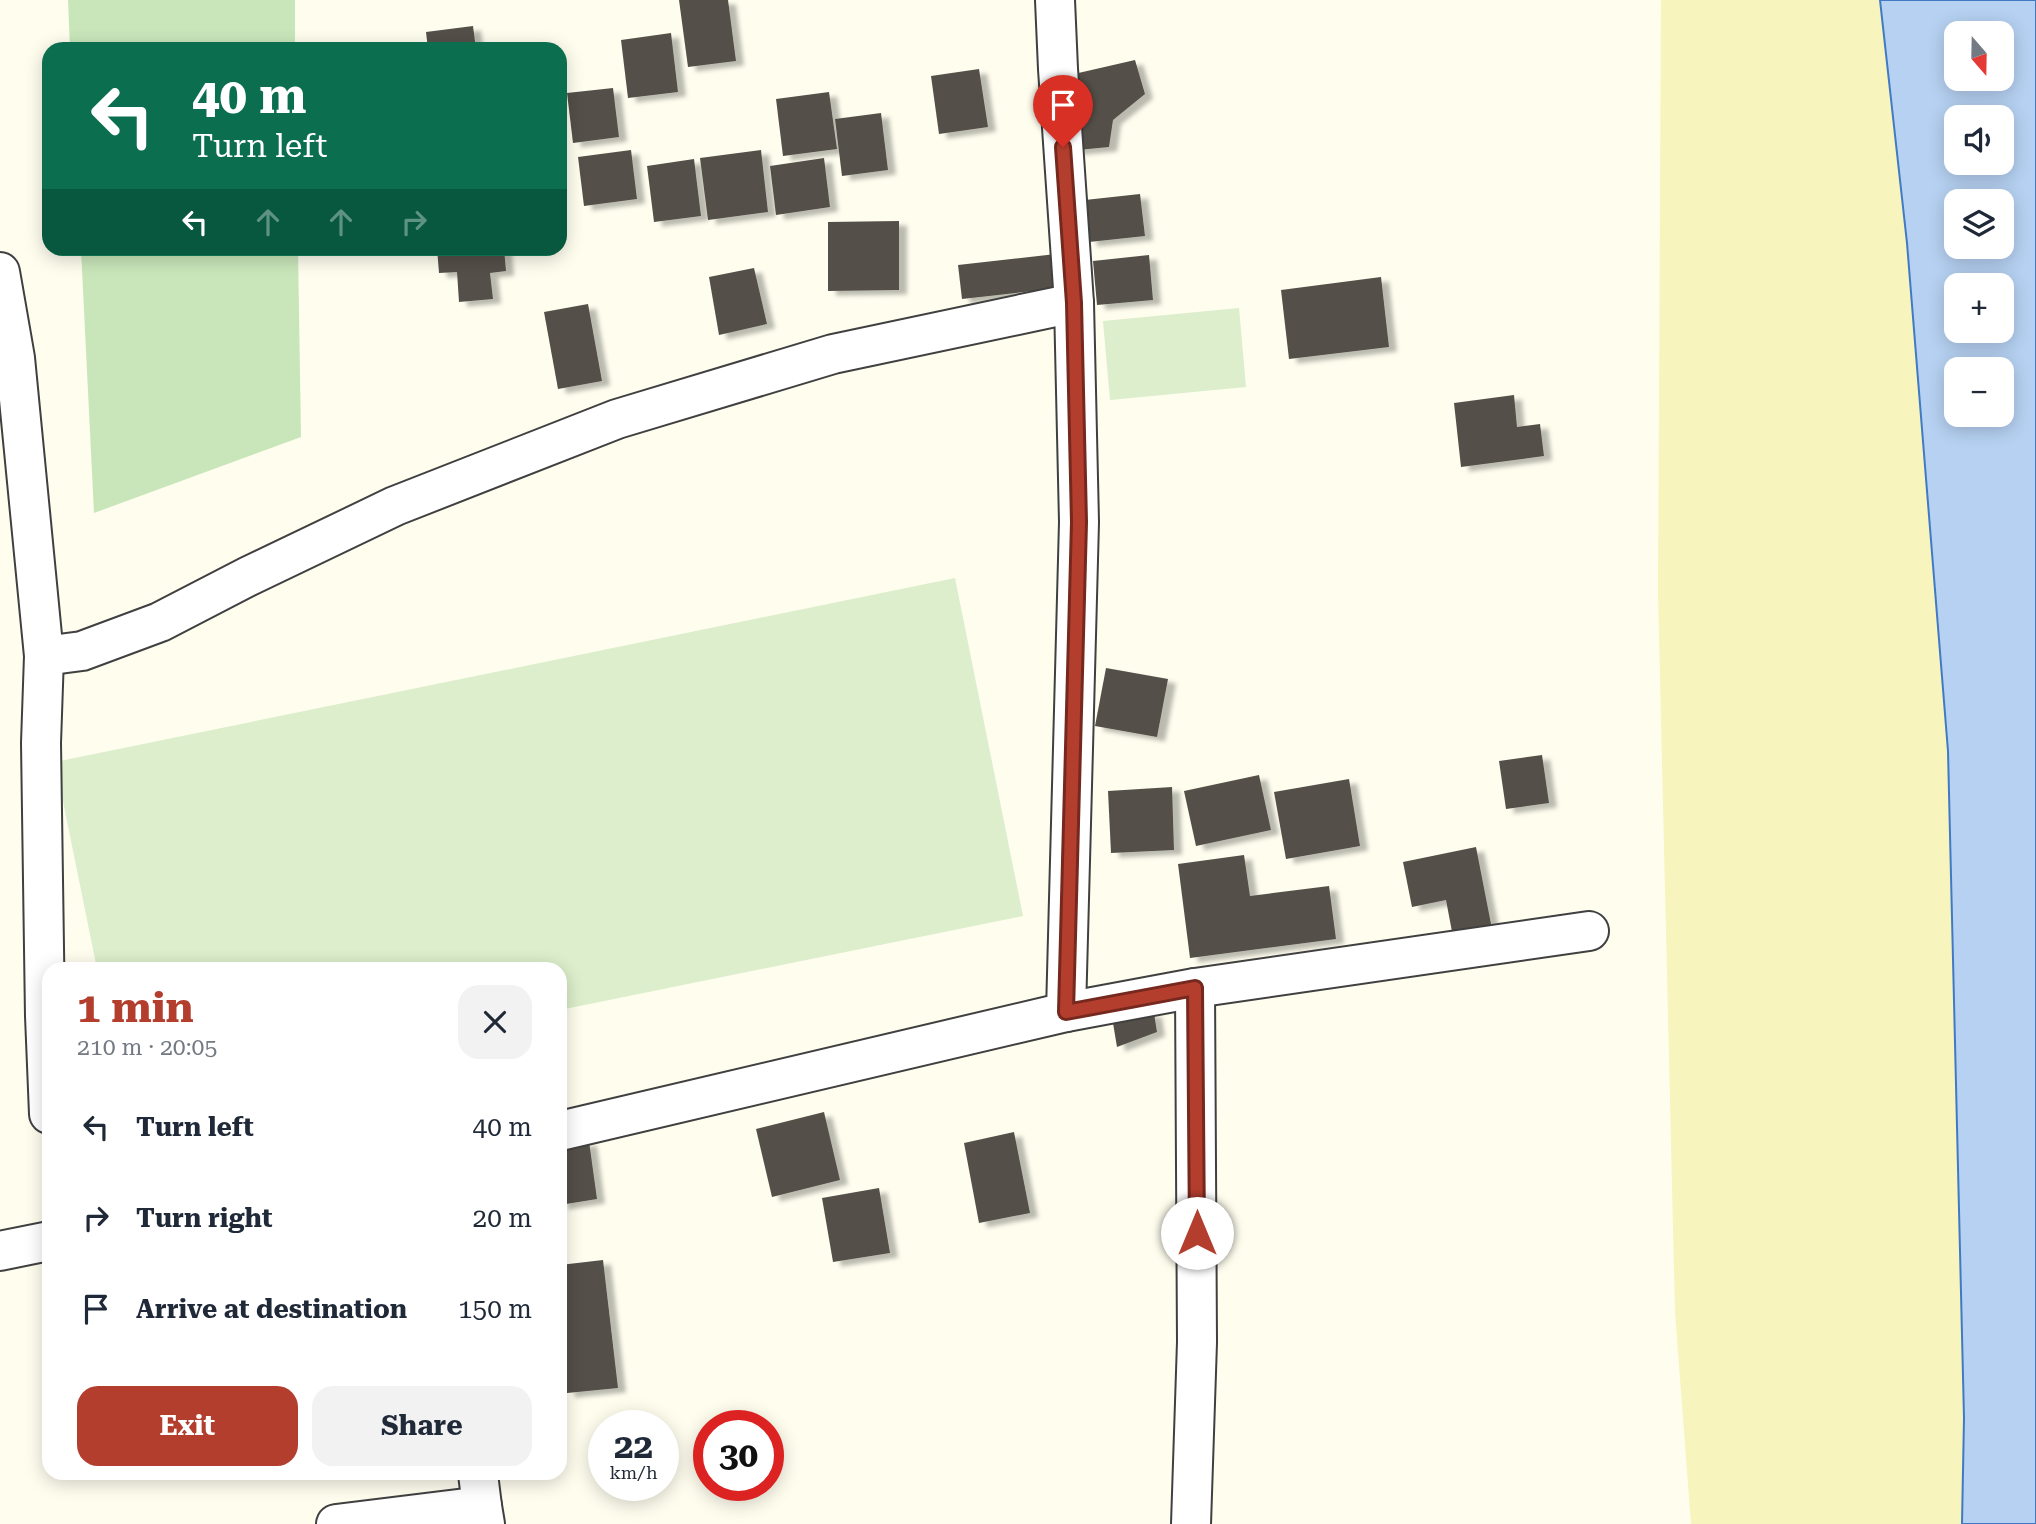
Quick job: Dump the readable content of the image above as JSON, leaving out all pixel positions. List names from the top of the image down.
{
  "north": "bottom",
  "page": {
    "map_buttons": ["+", "−"],
    "turn": ["40 m", "Turn left"],
    "heading": ["1 min", "210 m · 20:05"],
    "list": [
      {
        "name": "Turn left",
        "value": "40 m"
      },
      {
        "name": "Turn right",
        "value": "20 m"
      },
      {
        "name": "Arrive at destination",
        "value": "150 m"
      }
    ],
    "buttons": ["Exit", "Share"],
    "speed": "22 km/h",
    "limit": "30"
  }
}
